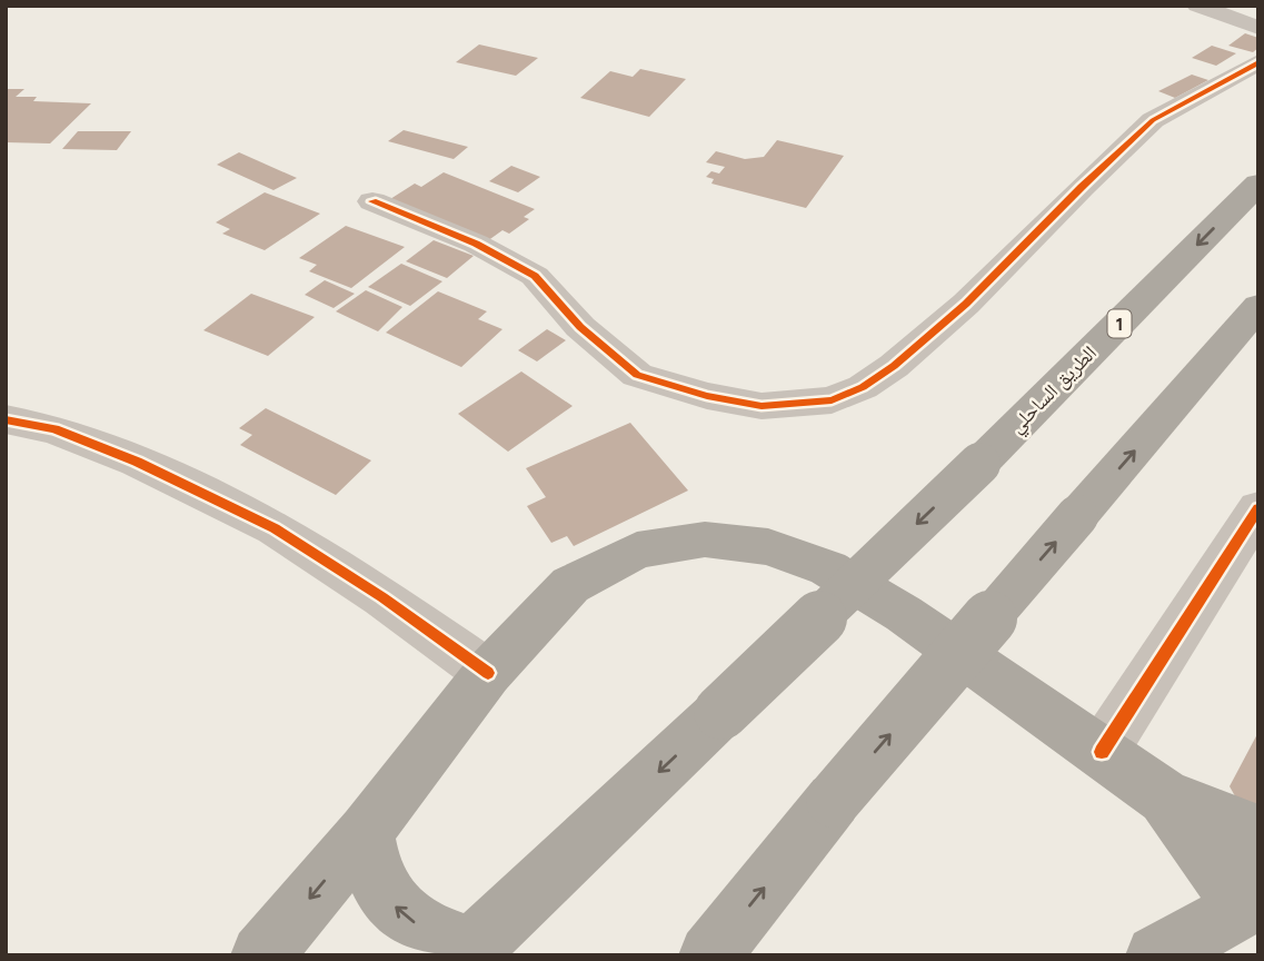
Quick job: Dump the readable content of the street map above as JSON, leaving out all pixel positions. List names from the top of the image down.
{
  "streets": {
    "highway": ["1", "الطريق الساحلي"]
  }
}
